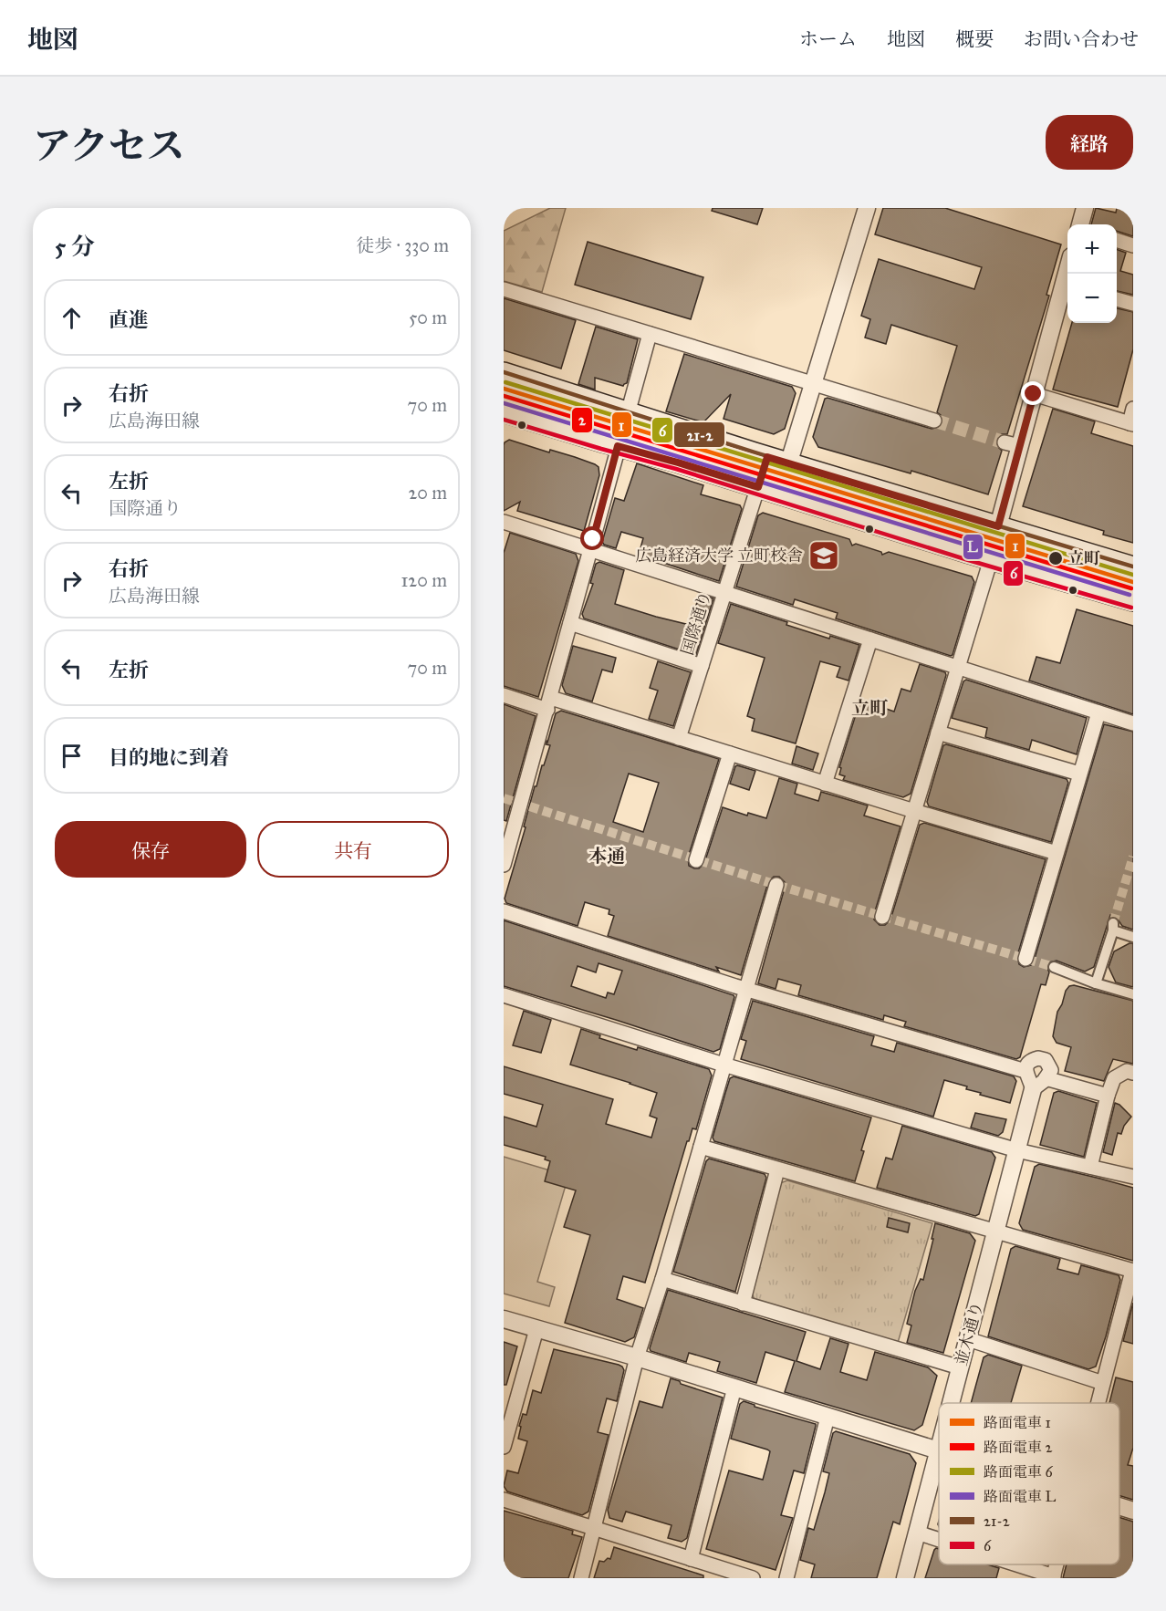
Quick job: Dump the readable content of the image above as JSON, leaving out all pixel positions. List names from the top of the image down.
{
  "streets": {
    "street": ["国際通り", "並木通り"]
  },
  "districts": ["立町", "本通"],
  "places": {
    "school or university": ["広島経済大学 立町校舎"],
    "other": ["立町"]
  },
  "lines": [
    "transit line 21-2",
    "tram line 6",
    "tram line 1",
    "tram line 2",
    "tram line L",
    "transit line 6"
  ],
  "legend": [
    "路面電車 1",
    "路面電車 2",
    "路面電車 6",
    "路面電車 L",
    "21-2",
    "6"
  ],
  "page": {
    "header": "地図",
    "nav": [
      "ホーム",
      "地図",
      "概要",
      "お問い合わせ"
    ],
    "title": "アクセス",
    "buttons": [
      "経路",
      ["保存", "共有"]
    ],
    "heading": ["5 分", "徒歩 · 330 m"],
    "map_buttons": ["+", "−"],
    "list": [
      ["直進", "50 m"],
      ["右折", "広島海田線", "70 m"],
      ["左折", "国際通り", "20 m"],
      ["右折", "広島海田線", "120 m"],
      ["左折", "70 m"],
      "目的地に到着"
    ]
  }
}
